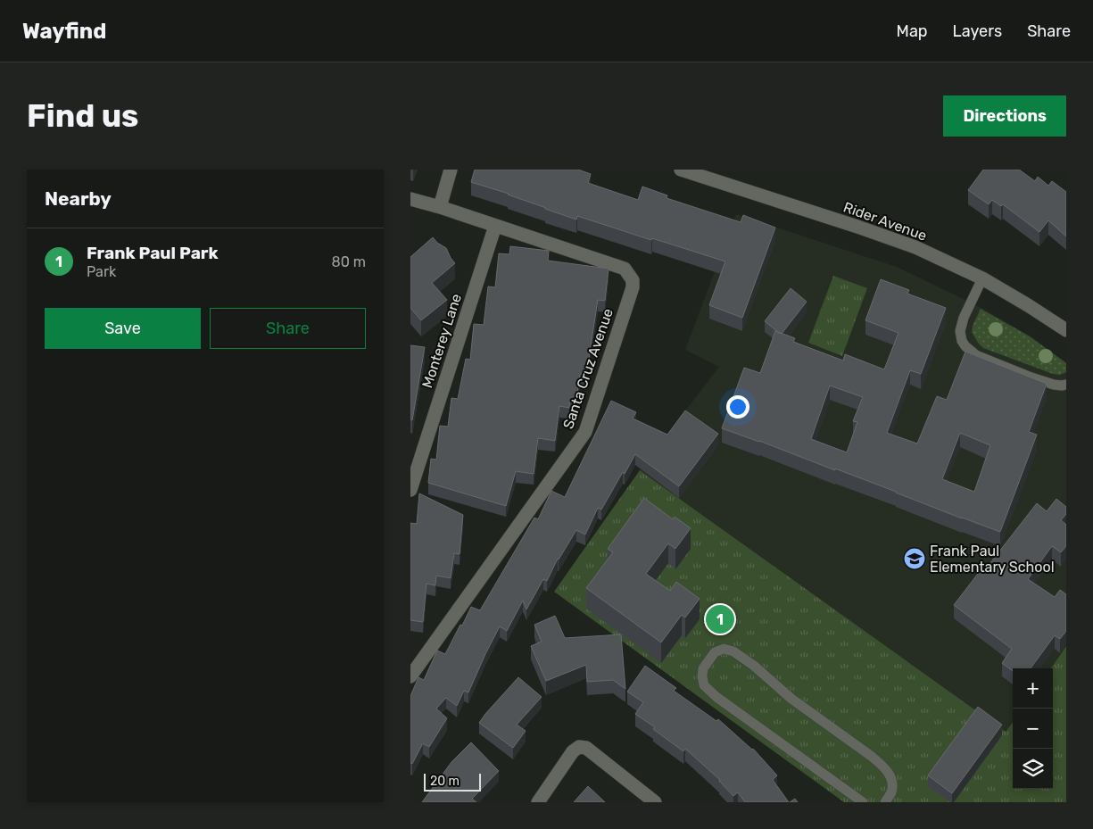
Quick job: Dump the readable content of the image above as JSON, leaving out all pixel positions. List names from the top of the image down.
{
  "streets": {
    "street": ["Rider Avenue", "Monterey Lane", "Santa Cruz Avenue"]
  },
  "crossings": [
    ["Monterey Lane", "Santa Cruz Avenue"]
  ],
  "places": {
    "school or university": ["Frank Paul Elementary School"]
  },
  "scale_bar": "20 m",
  "page": {
    "header": "Wayfind",
    "nav": ["Map", "Layers", "Share"],
    "buttons": [
      "Directions",
      ["Save", "Share"]
    ],
    "title": "Find us",
    "heading": "Nearby",
    "list": [
      {
        "mark": "1",
        "name": "Frank Paul Park",
        "note": "Park",
        "value": "80 m"
      }
    ],
    "pins": "1",
    "map_buttons": ["+", "−"],
    "scale": "20 m"
  }
}
